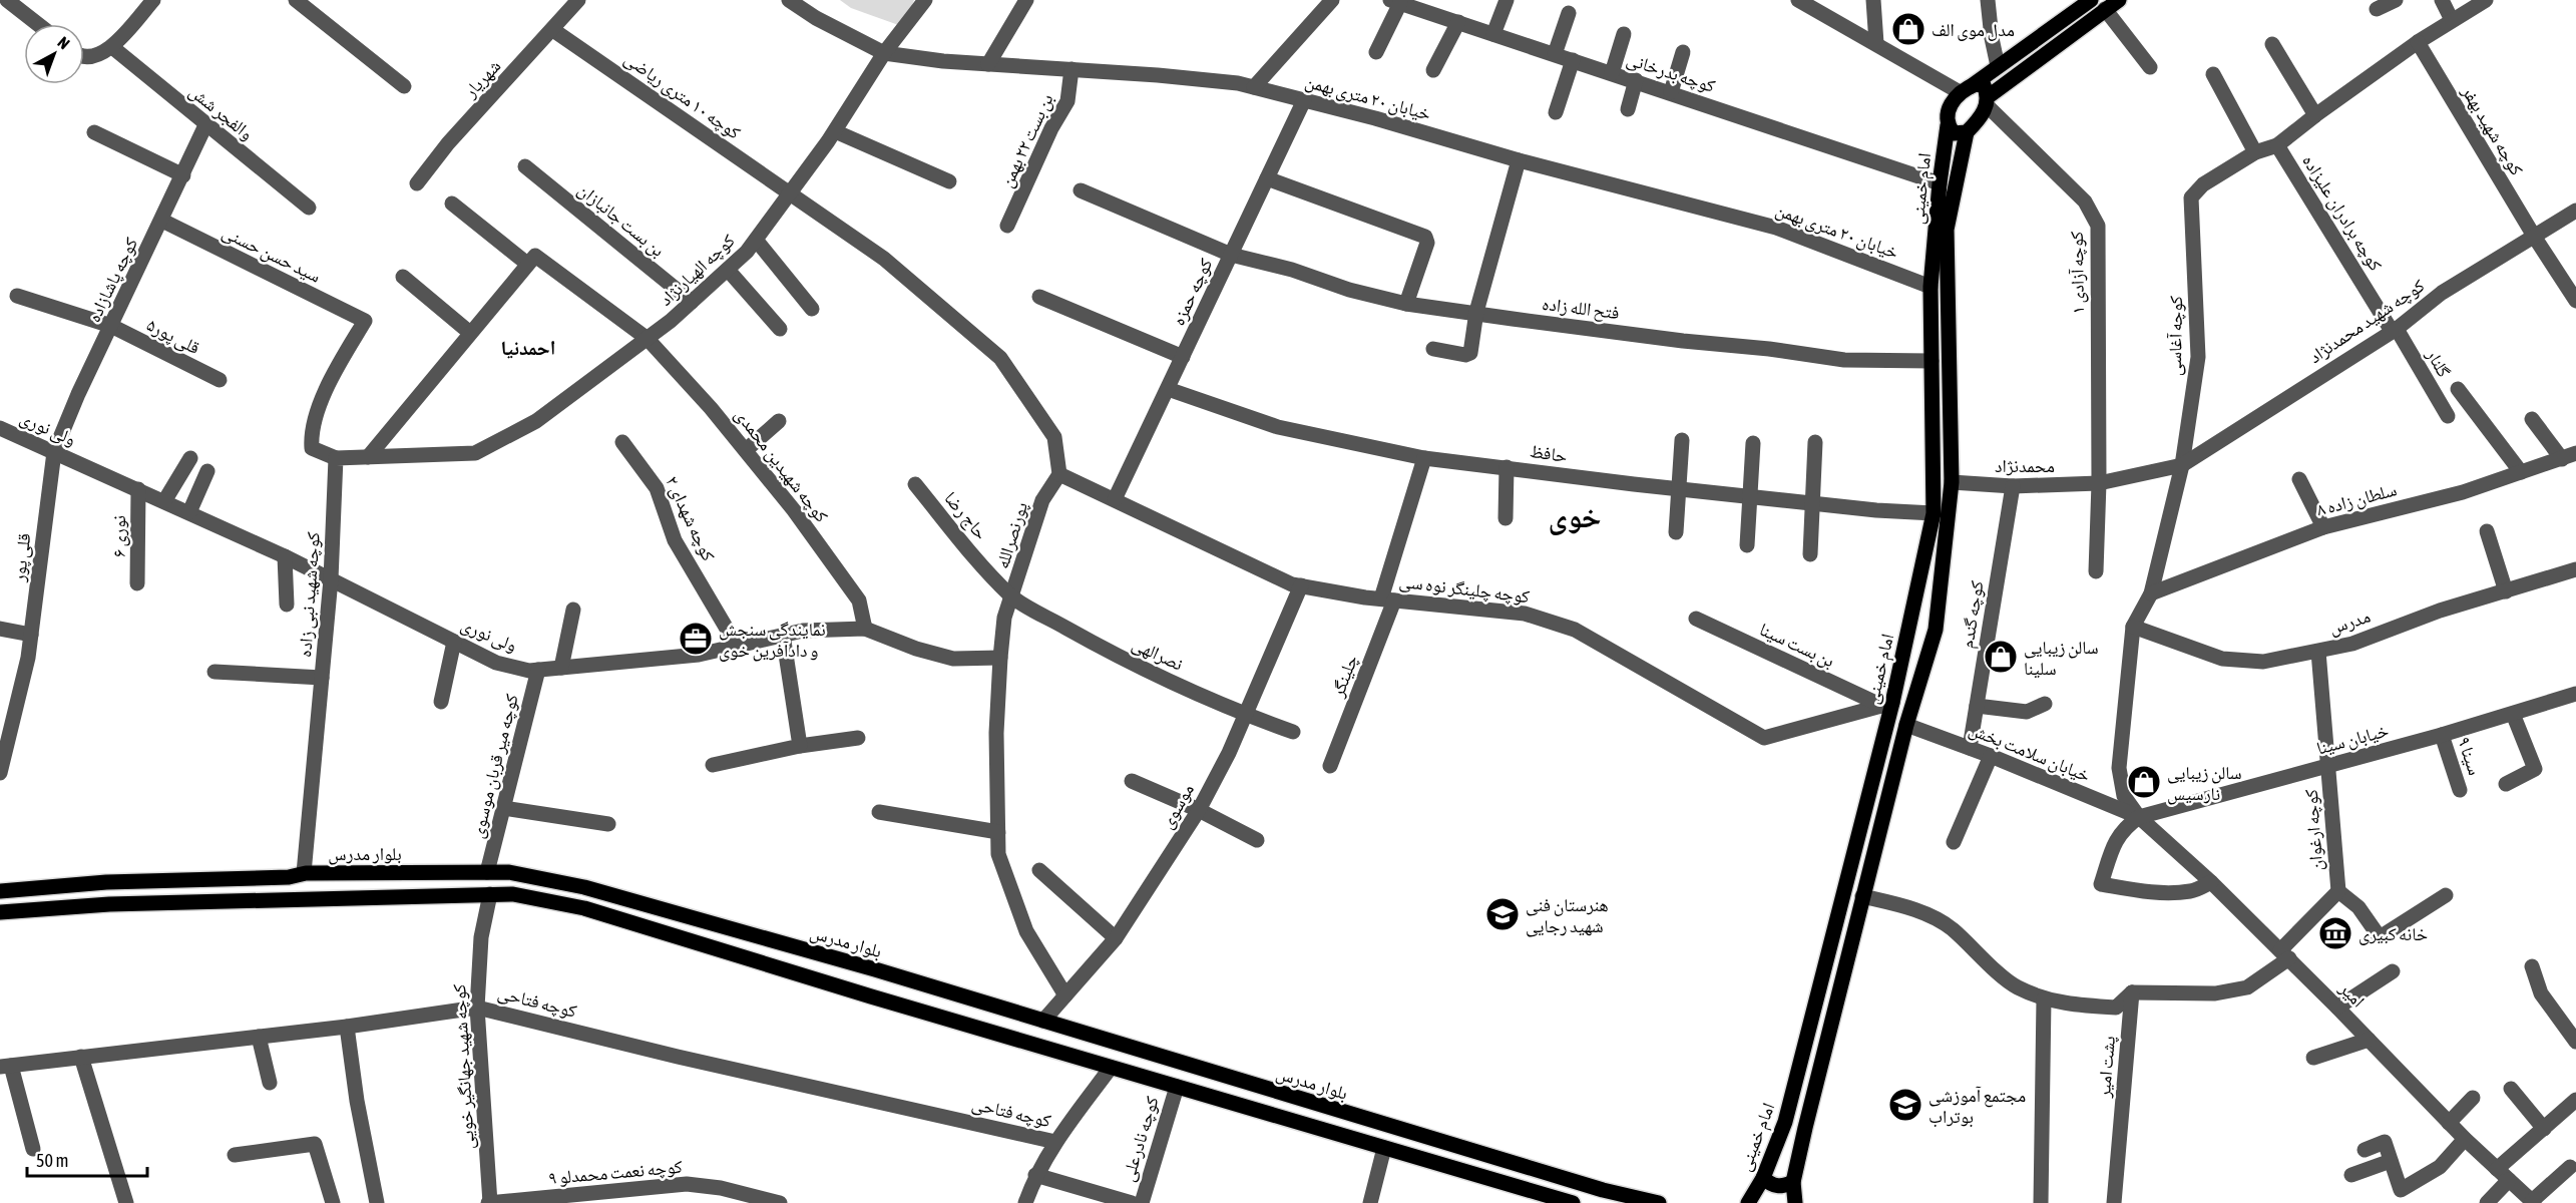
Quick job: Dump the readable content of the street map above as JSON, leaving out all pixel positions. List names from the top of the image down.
{
  "streets": {
    "main road": ["امام خمینی", "بلوار مدرس"],
    "street": [
      "کوچه بدرخانی",
      "شهریار",
      "کوچه ۱۰ متری ریاضی",
      "خیابان ۲۰ متری بهمن",
      "والفجر شش",
      "کوچه شهید بهفر",
      "بن بست ۲۲ بهمن",
      "کوچه برادران علیزاده",
      "بن بست جانبازان",
      "سید حسن حسنی",
      "کوچه الهیارنژاد",
      "کوچه آزادی ۱",
      "کوچه پاشازاده",
      "کوچه حمزه",
      "فتح الله زاده",
      "کوچه شهید محمدنژاد",
      "قلی پور۵",
      "کوچه آغاسی",
      "گلنار",
      "ولی نوری",
      "حافظ",
      "کوچه شهیدین محمدی",
      "محمدنژاد",
      "سلطان زاده ۸",
      "حاج رضا",
      "کوچه شهدای ۲",
      "پورنصرالله",
      "نوری ۶",
      "قلی پور",
      "کوچه چلینگر نوه سی",
      "کوچه شهید نبی زاده",
      "کوچه گندم",
      "مدرس",
      "بن بست سینا",
      "نصرالهی",
      "چلینگر",
      "خیابان سینا",
      "خیابان سلامت بخش",
      "سینا ۹",
      "کوچه میر قربان موسوی",
      "موسوی",
      "کوچه ارغوان",
      "امیر",
      "کوچه فتاحی",
      "کوچه شهید جهانگیر خویی",
      "پشت امیر",
      "کوچه نادرعلی",
      "کوچه نعمت محمدلو ۹"
    ]
  },
  "crossings": [
    ["کوچه بدرخانی", "امام خمینی"],
    ["شهریار", "کوچه ۱۰ متری ریاضی"],
    ["کوچه ۱۰ متری ریاضی", "کوچه الهیارنژاد"],
    ["خیابان ۲۰ متری بهمن", "بن بست ۲۲ بهمن"],
    ["خیابان ۲۰ متری بهمن", "امام خمینی"],
    ["خیابان ۲۰ متری بهمن", "کوچه الهیارنژاد"],
    ["خیابان ۲۰ متری بهمن", "کوچه حمزه"],
    ["والفجر شش", "کوچه پاشازاده"],
    ["کوچه شهید بهفر", "کوچه شهید محمدنژاد"],
    ["کوچه شهید بهفر", "کوچه آغاسی"],
    ["امام خمینی", "فتح الله زاده"],
    ["امام خمینی", "حافظ"],
    ["امام خمینی", "محمدنژاد"],
    ["امام خمینی", "کوچه چلینگر نوه سی"],
    ["امام خمینی", "بن بست سینا"],
    ["امام خمینی", "خیابان سلامت بخش"],
    ["کوچه برادران علیزاده", "کوچه شهید محمدنژاد"],
    ["کوچه برادران علیزاده", "کوچه آغاسی"],
    ["کوچه برادران علیزاده", "گلنار"],
    ["بن بست جانبازان", "کوچه الهیارنژاد"],
    ["سید حسن حسنی", "کوچه پاشازاده"],
    ["سید حسن حسنی", "کوچه شهید نبی زاده"],
    ["کوچه الهیارنژاد", "کوچه شهیدین محمدی"],
    ["کوچه آزادی ۱", "محمدنژاد"],
    ["کوچه پاشازاده", "قلی پور۵"],
    ["کوچه پاشازاده", "ولی نوری"],
    ["کوچه پاشازاده", "قلی پور"],
    ["کوچه حمزه", "فتح الله زاده"],
    ["کوچه حمزه", "حافظ"],
    ["کوچه حمزه", "کوچه چلینگر نوه سی"],
    ["کوچه شهید محمدنژاد", "کوچه آغاسی"],
    ["کوچه شهید محمدنژاد", "گلنار"],
    ["کوچه شهید محمدنژاد", "محمدنژاد"],
    ["کوچه آغاسی", "محمدنژاد"],
    ["کوچه آغاسی", "سلطان زاده ۸"],
    ["کوچه آغاسی", "مدرس"],
    ["کوچه آغاسی", "خیابان سینا"],
    ["کوچه آغاسی", "خیابان سلامت بخش"],
    ["کوچه آغاسی", "امیر"],
    ["ولی نوری", "کوچه شهیدین محمدی"],
    ["ولی نوری", "کوچه شهدای ۲"],
    ["ولی نوری", "پورنصرالله"],
    ["ولی نوری", "نوری ۶"],
    ["ولی نوری", "قلی پور"],
    ["ولی نوری", "کوچه شهید نبی زاده"],
    ["ولی نوری", "کوچه میر قربان موسوی"],
    ["حافظ", "چلینگر"],
    ["محمدنژاد", "کوچه گندم"],
    ["حاج رضا", "پورنصرالله"],
    ["حاج رضا", "نصرالهی"],
    ["پورنصرالله", "کوچه چلینگر نوه سی"],
    ["پورنصرالله", "نصرالهی"],
    ["پورنصرالله", "موسوی"],
    ["کوچه چلینگر نوه سی", "بن بست سینا"],
    ["کوچه چلینگر نوه سی", "چلینگر"],
    ["کوچه چلینگر نوه سی", "موسوی"],
    ["کوچه شهید نبی زاده", "بلوار مدرس"],
    ["کوچه گندم", "خیابان سلامت بخش"],
    ["مدرس", "کوچه ارغوان"],
    ["نصرالهی", "موسوی"],
    ["خیابان سینا", "خیابان سلامت بخش"],
    ["خیابان سینا", "سینا ۹"],
    ["خیابان سینا", "کوچه ارغوان"],
    ["خیابان سینا", "امیر"],
    ["خیابان سلامت بخش", "امیر"],
    ["کوچه میر قربان موسوی", "بلوار مدرس"],
    ["موسوی", "بلوار مدرس"],
    ["کوچه فتاحی", "کوچه شهید جهانگیر خویی"],
    ["کوچه شهید جهانگیر خویی", "کوچه نعمت محمدلو ۹"]
  ],
  "districts": ["احمدنیا", "خوی"],
  "places": {
    "shop": ["مدل موی الف", "سالن زیبایی سلینا", "سالن زیبایی نارسیس"],
    "office": ["نمایندگی سنجش و دادآفرین خوی"],
    "school or university": ["هنرستان فنی شهید رجایی", "مجتمع آموزشی بوتراب"],
    "museum": ["خانه کبیری"]
  },
  "scale_bar": "50 m",
  "north": "top right"
}
